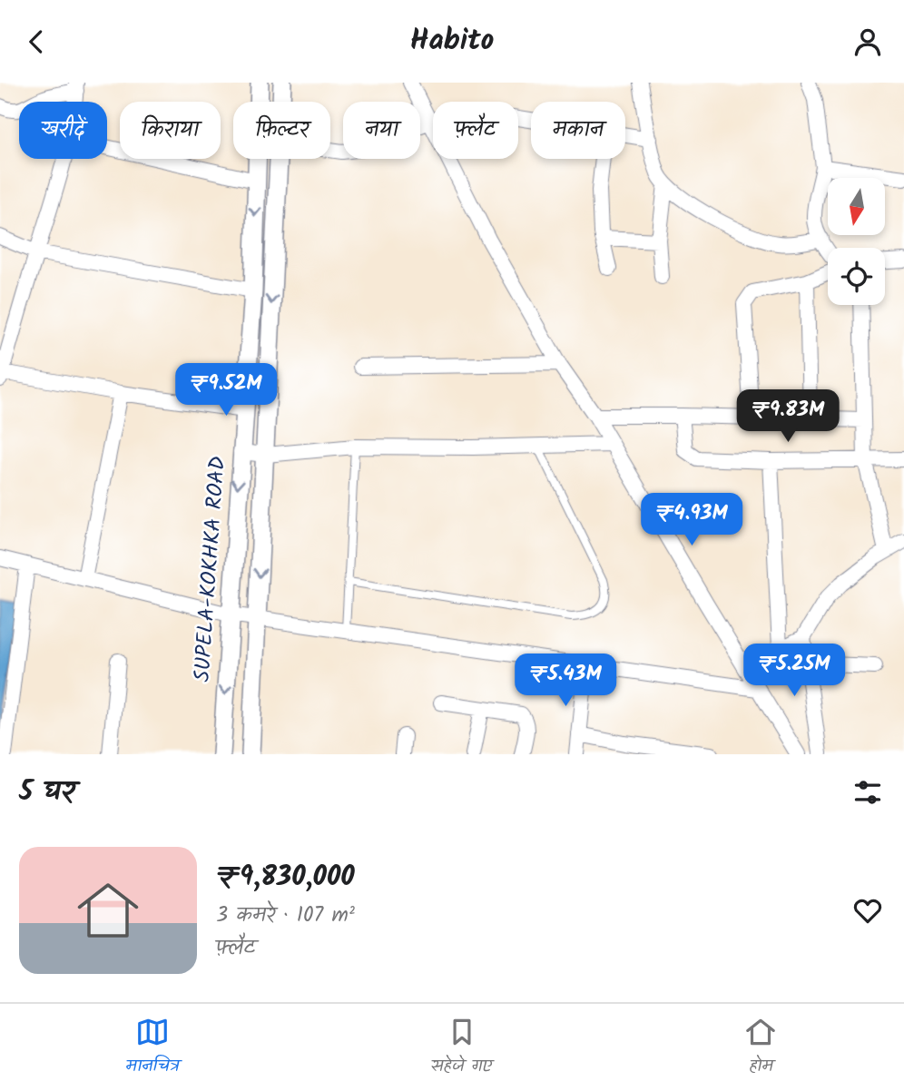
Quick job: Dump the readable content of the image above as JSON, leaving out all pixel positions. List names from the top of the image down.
{
  "streets": {
    "street": ["SUPELA-KOKHKA ROAD"]
  },
  "north": "bottom",
  "page": {
    "header": "Habito",
    "chip": [
      "खरीदें",
      "किराया",
      "फ़िल्टर",
      "नया",
      "फ़्लैट",
      "मकान"
    ],
    "price": [
      "₹9.52M",
      "₹9.83M",
      "₹4.93M",
      "₹5.25M",
      "₹5.43M"
    ],
    "heading": "5 घर",
    "list": [
      {
        "name": "₹9,830,000",
        "note": "3 कमरे · 107 m² · फ़्लैट"
      }
    ],
    "tabs": ["मानचित्र", "सहेजे गए", "होम"]
  }
}
